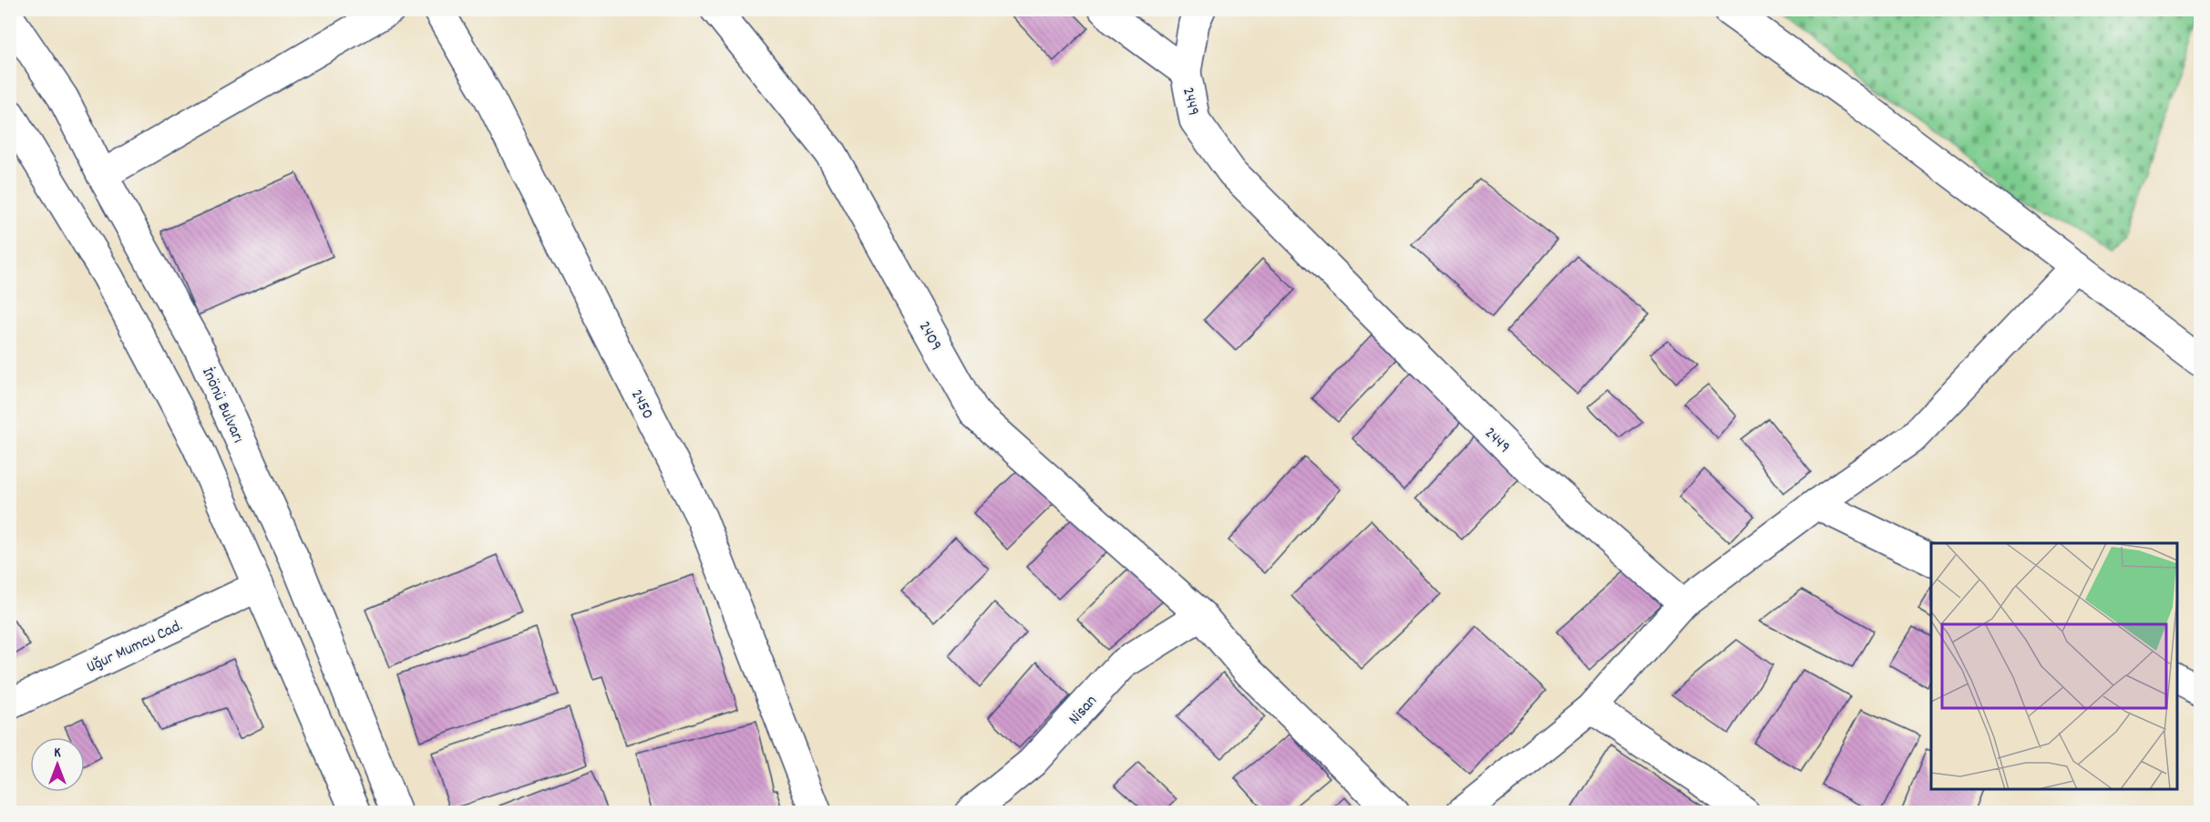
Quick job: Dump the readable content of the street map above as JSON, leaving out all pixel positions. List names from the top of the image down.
{
  "streets": {
    "street": [
      "2449",
      "2409",
      "2450",
      "İnönü Bulvarı",
      "Uğur Mumcu Cad.",
      "Nisan"
    ]
  },
  "crossings": [
    ["2409", "Nisan"]
  ],
  "north": "top"
}
